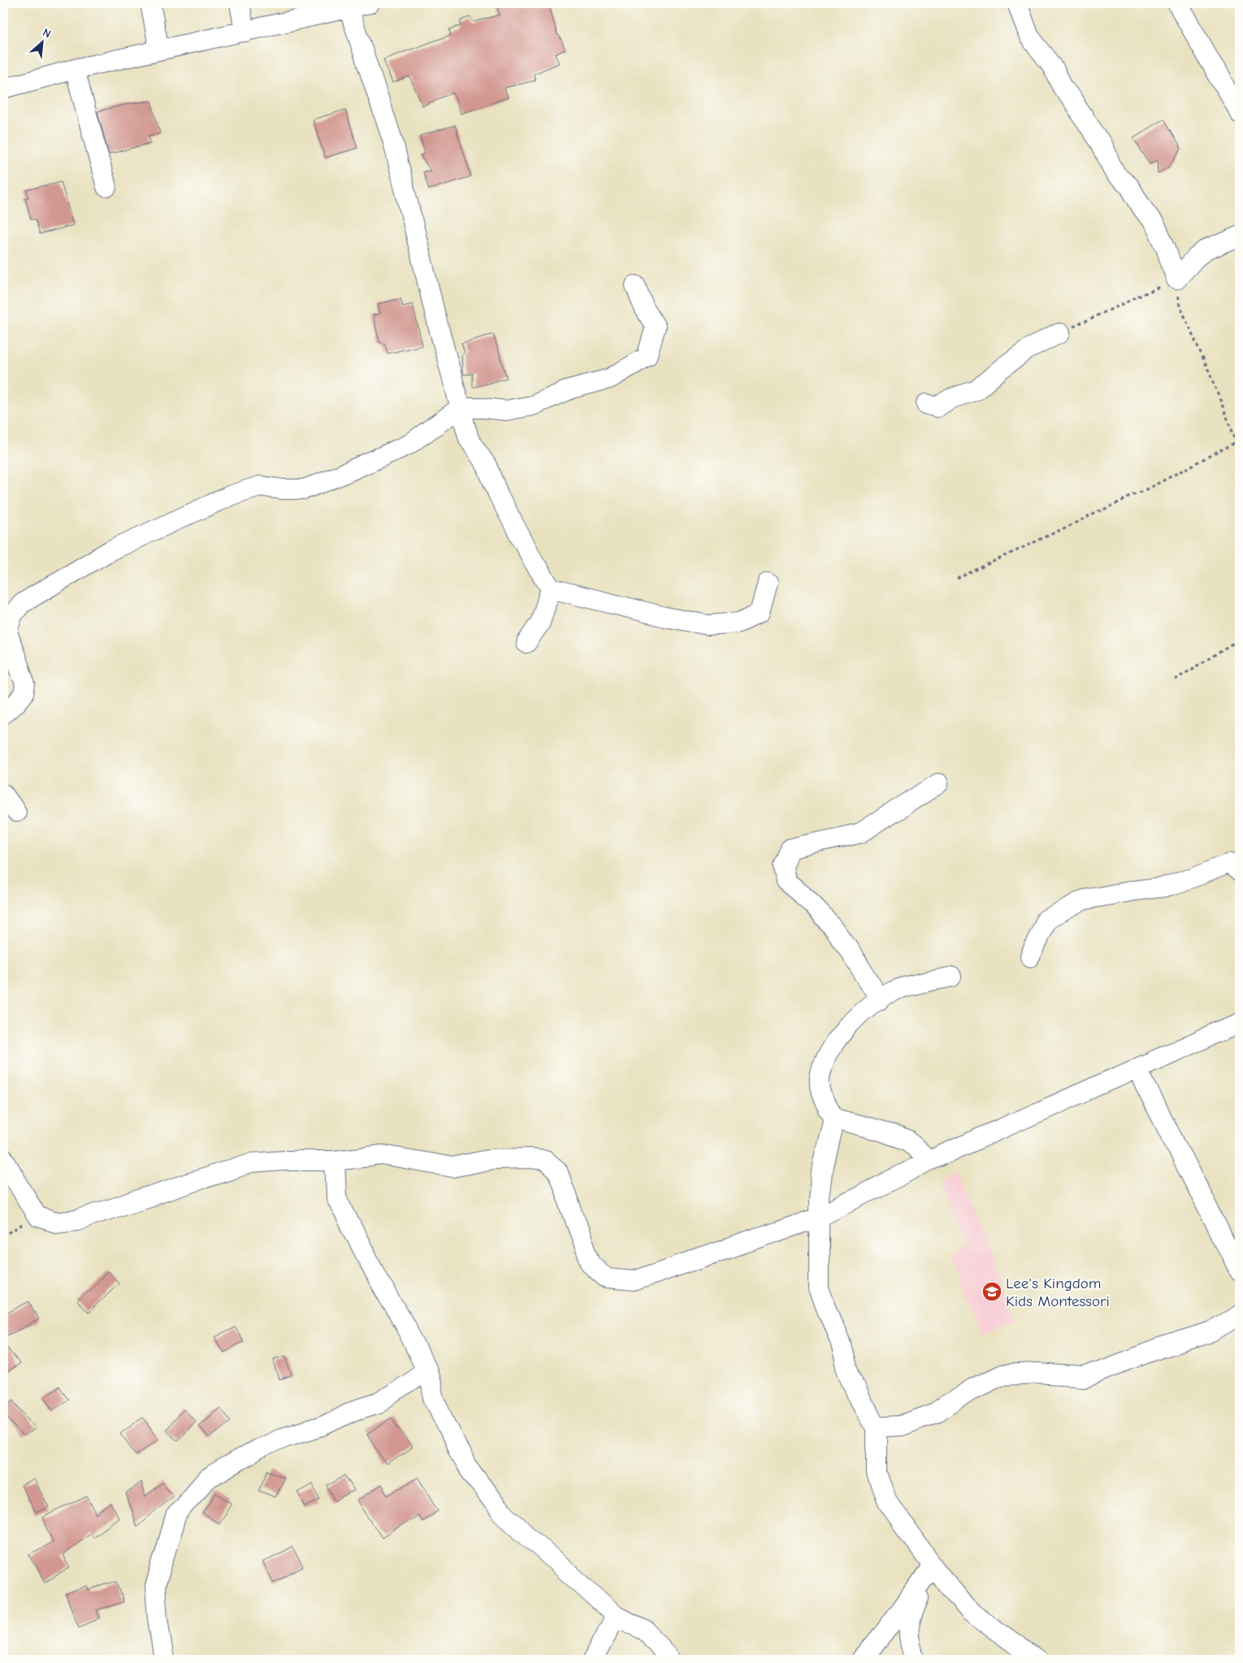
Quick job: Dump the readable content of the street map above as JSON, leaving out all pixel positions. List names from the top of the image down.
{
  "places": {
    "school or university": ["Lee's Kingdom Kids Montessori"]
  },
  "north": "top right"
}
